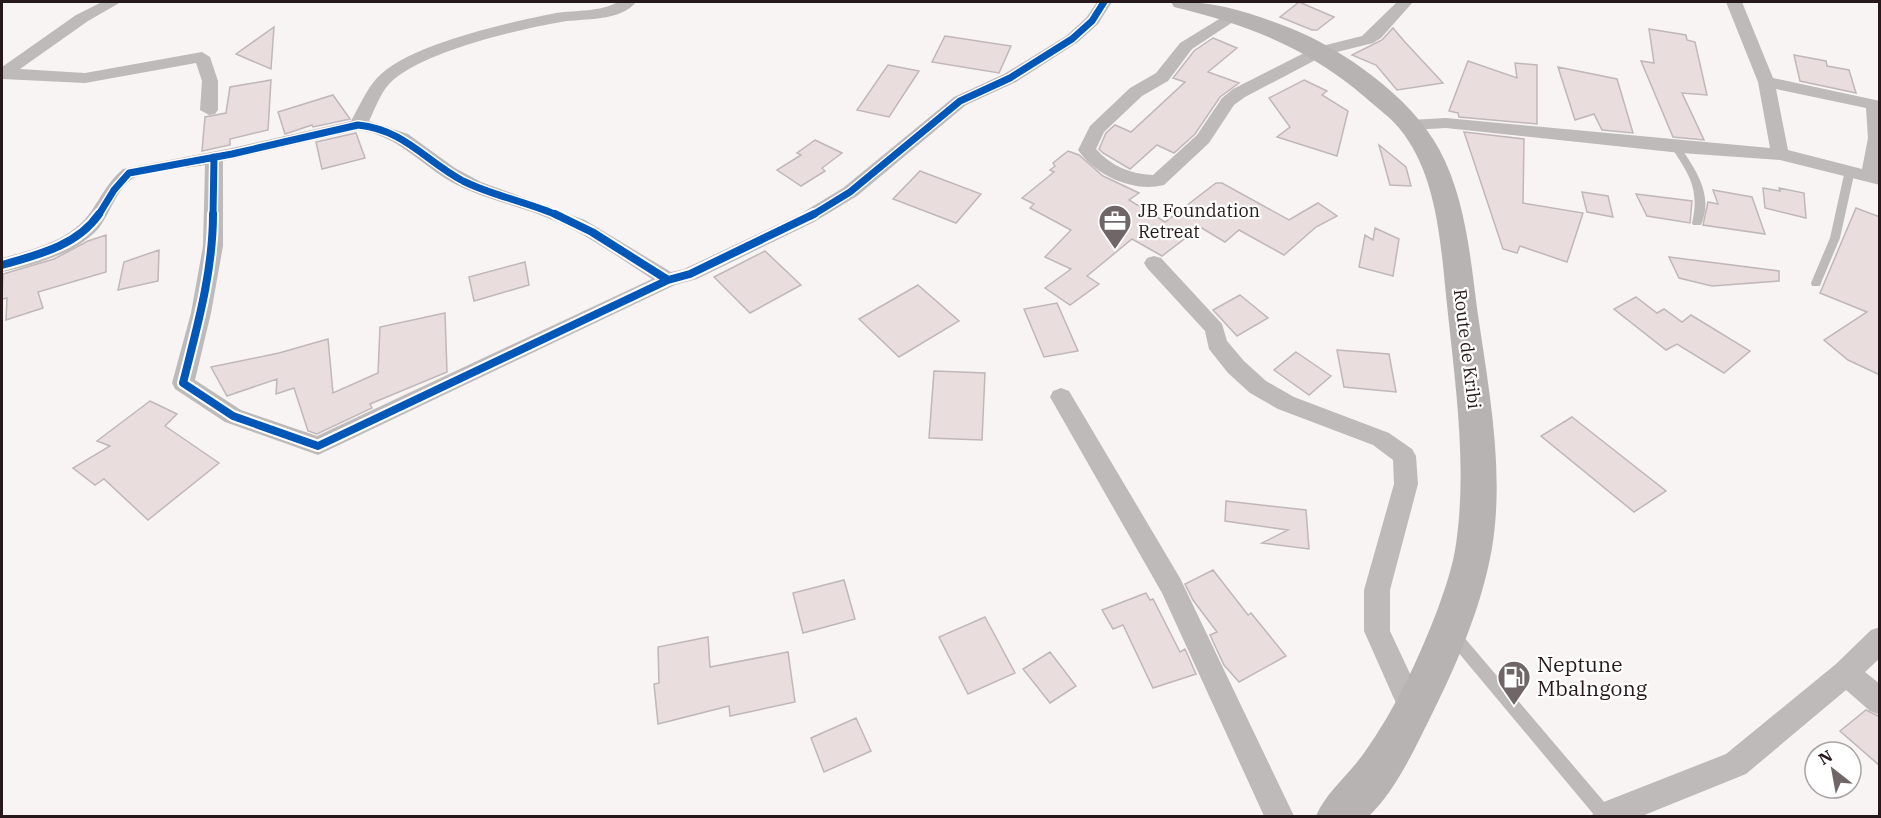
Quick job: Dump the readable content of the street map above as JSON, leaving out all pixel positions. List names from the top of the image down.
{
  "streets": {
    "main road": ["Route de Kribi"]
  },
  "places": {
    "office": ["JB Foundation Retreat"],
    "fuel station": ["Neptune Mbalngong"]
  },
  "north": "top left"
}
